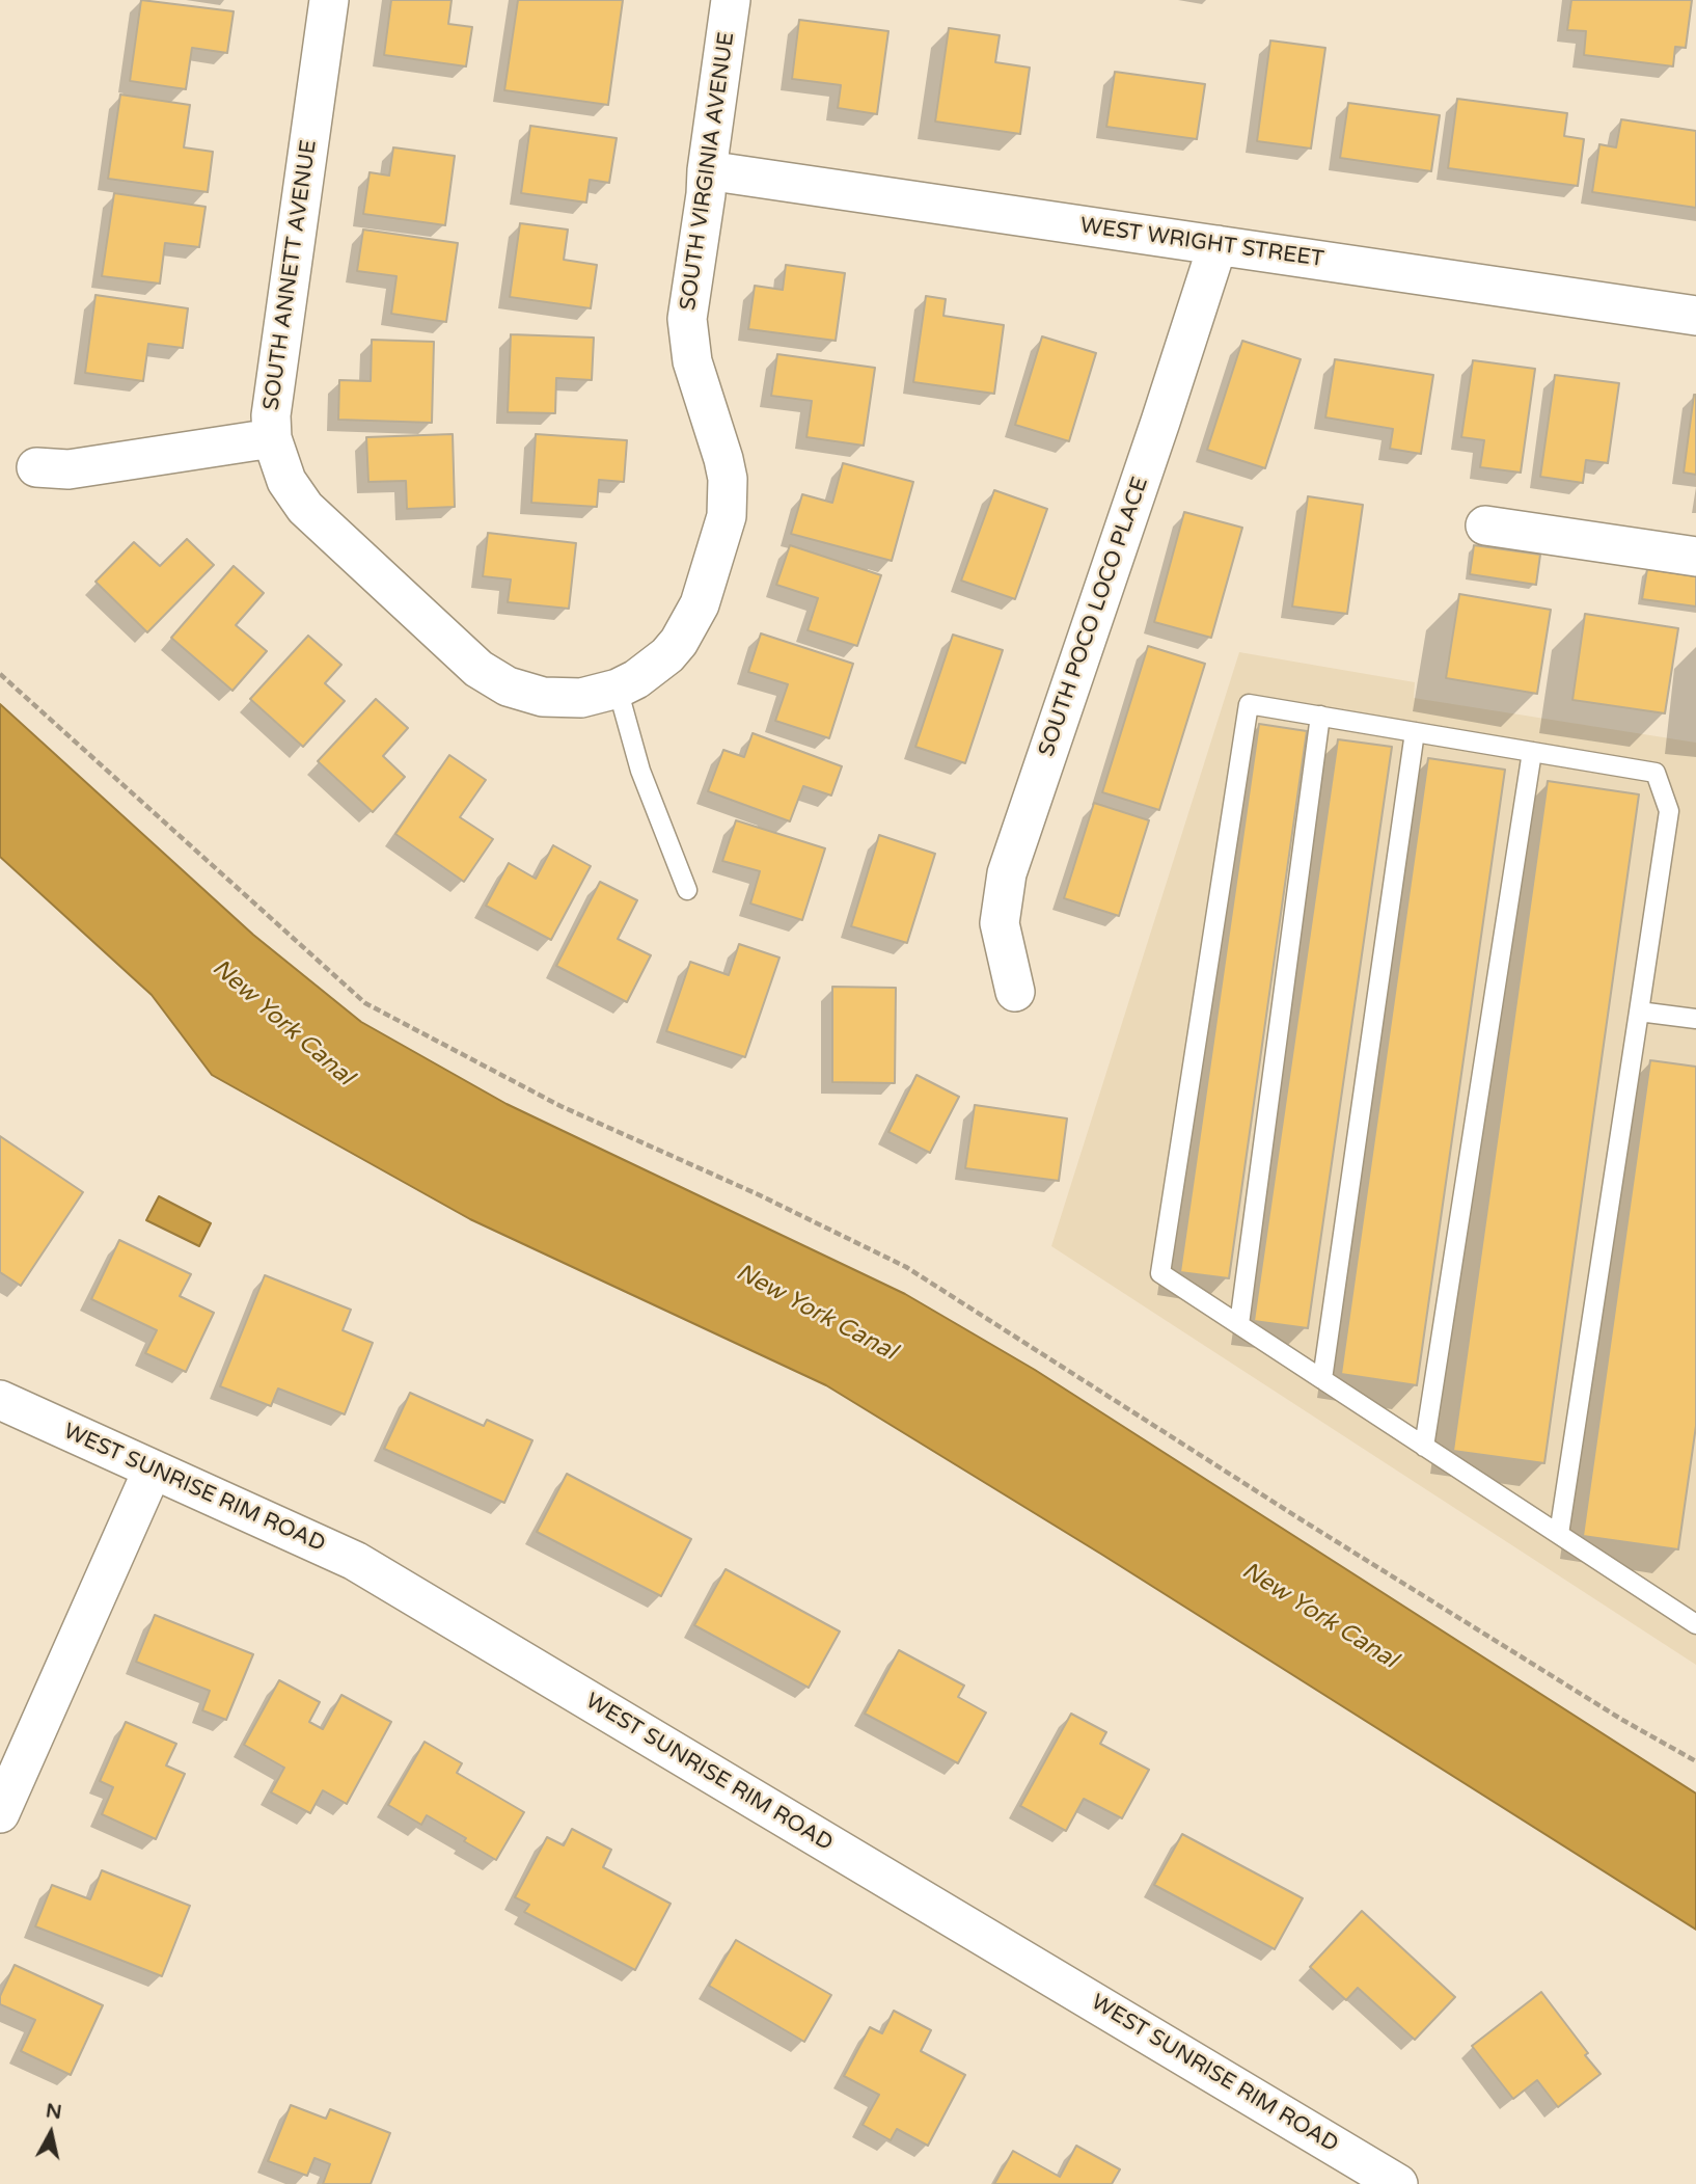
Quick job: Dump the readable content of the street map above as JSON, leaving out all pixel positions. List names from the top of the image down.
{
  "streets": {
    "street": [
      "SOUTH VIRGINIA AVENUE",
      "WEST WRIGHT STREET",
      "SOUTH ANNETT AVENUE",
      "SOUTH POCO LOCO PLACE",
      "WEST SUNRISE RIM ROAD"
    ]
  },
  "crossings": [
    ["SOUTH VIRGINIA AVENUE", "WEST WRIGHT STREET"],
    ["SOUTH VIRGINIA AVENUE", "SOUTH ANNETT AVENUE"],
    ["WEST WRIGHT STREET", "SOUTH POCO LOCO PLACE"]
  ],
  "water": ["New York Canal"],
  "north": "top"
}
